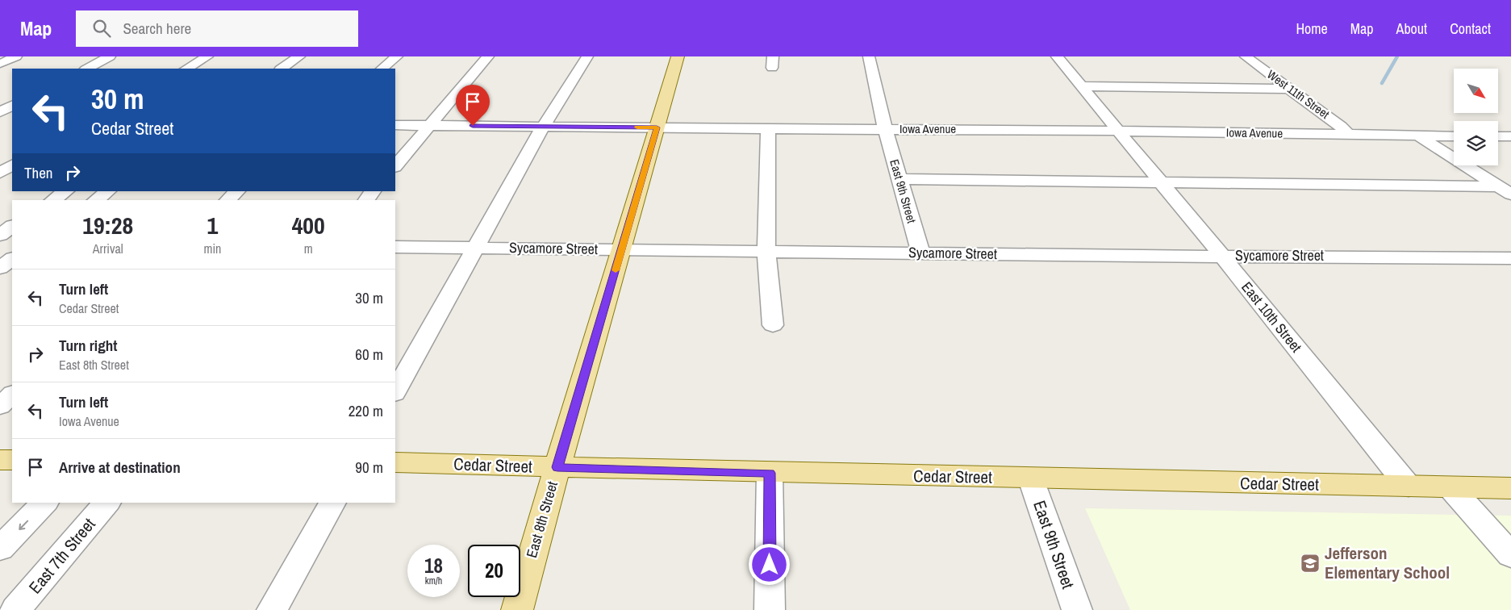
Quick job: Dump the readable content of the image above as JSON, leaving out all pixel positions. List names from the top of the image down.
{
  "streets": {
    "main road": ["Cedar Street", "East 8th Street"],
    "street": [
      "West 11th Street",
      "Iowa Avenue",
      "East 9th Street",
      "Sycamore Street",
      "East 10th Street",
      "East 7th Street"
    ]
  },
  "crossings": [
    ["West 11th Street", "Iowa Avenue"],
    ["Iowa Avenue", "East 9th Street"],
    ["Iowa Avenue", "East 10th Street"],
    ["Iowa Avenue", "East 8th Street"],
    ["East 9th Street", "Sycamore Street"],
    ["East 9th Street", "Cedar Street"],
    ["Sycamore Street", "East 10th Street"],
    ["Sycamore Street", "East 8th Street"],
    ["East 10th Street", "Cedar Street"],
    ["Cedar Street", "East 8th Street"]
  ],
  "places": {
    "school or university": ["Jefferson Elementary School"]
  },
  "north": "bottom right",
  "page": {
    "header": "Map",
    "search": "Search here",
    "nav": [
      "Home",
      "Map",
      "About",
      "Contact"
    ],
    "turn": ["30 m", "Cedar Street"],
    "then": "Then",
    "eta": [
      "19:28",
      "Arrival",
      "1",
      "min",
      "400",
      "m"
    ],
    "list": [
      {
        "name": "Turn left",
        "note": "Cedar Street",
        "value": "30 m"
      },
      {
        "name": "Turn right",
        "note": "East 8th Street",
        "value": "60 m"
      },
      {
        "name": "Turn left",
        "note": "Iowa Avenue",
        "value": "220 m"
      },
      {
        "name": "Arrive at destination",
        "value": "90 m"
      }
    ],
    "speed": "18 km/h",
    "limit": "20"
  }
}
